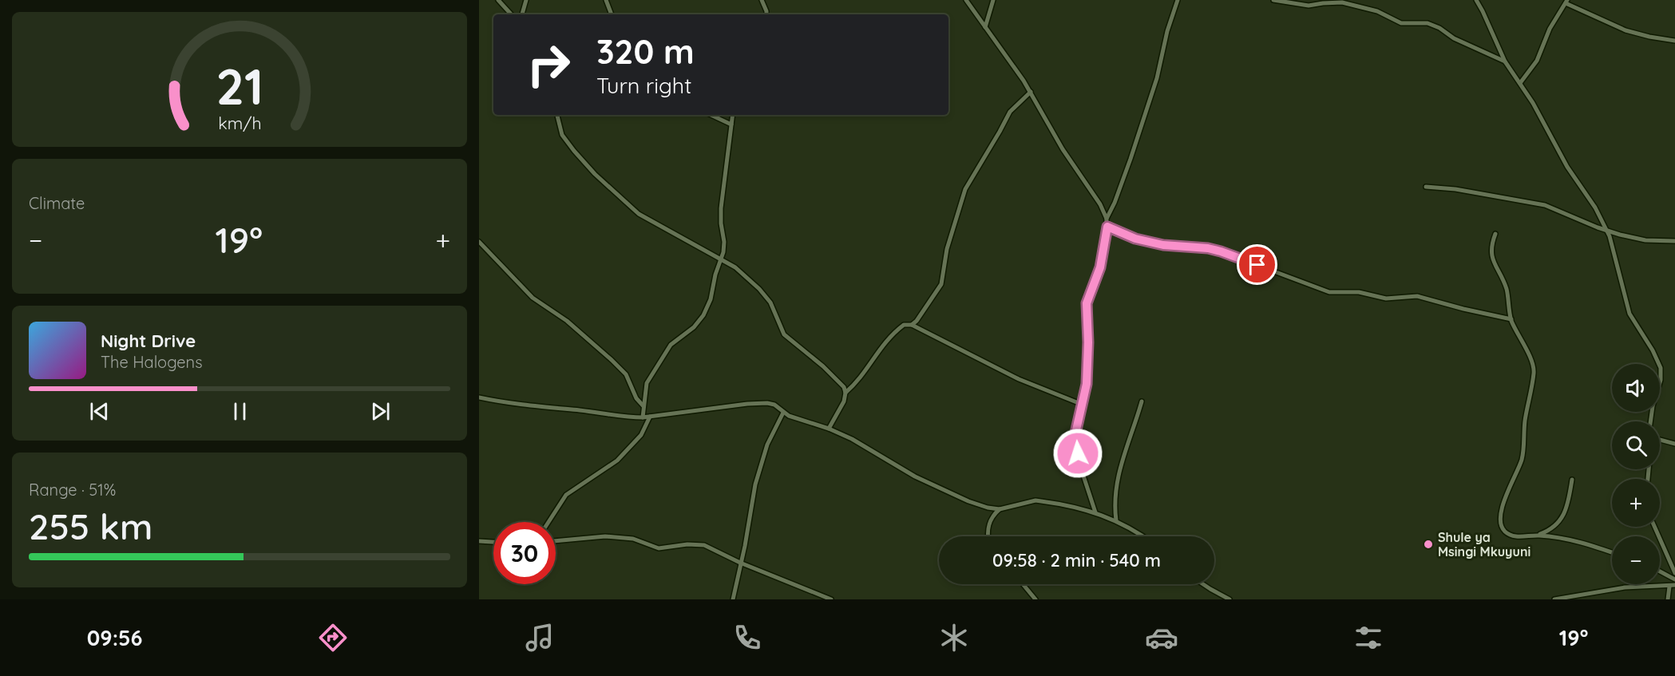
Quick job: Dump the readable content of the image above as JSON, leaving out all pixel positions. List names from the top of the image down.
{
  "places": ["Shule ya Msingi Mkuyuni"],
  "page": {
    "turn": ["320 m", "Turn right"],
    "tile": [
      "Climate",
      ["Range · 51%", "255 km"]
    ],
    "heat": ["−", "19°", "+"],
    "song": ["Night Drive", "The Halogens"],
    "map_buttons": ["+", "−"],
    "limit": "30",
    "trip": "09:58 · 2 min · 540 m",
    "tabs": ["09:56", "19°"],
    "gauge": ["21", "km/h"]
  }
}
